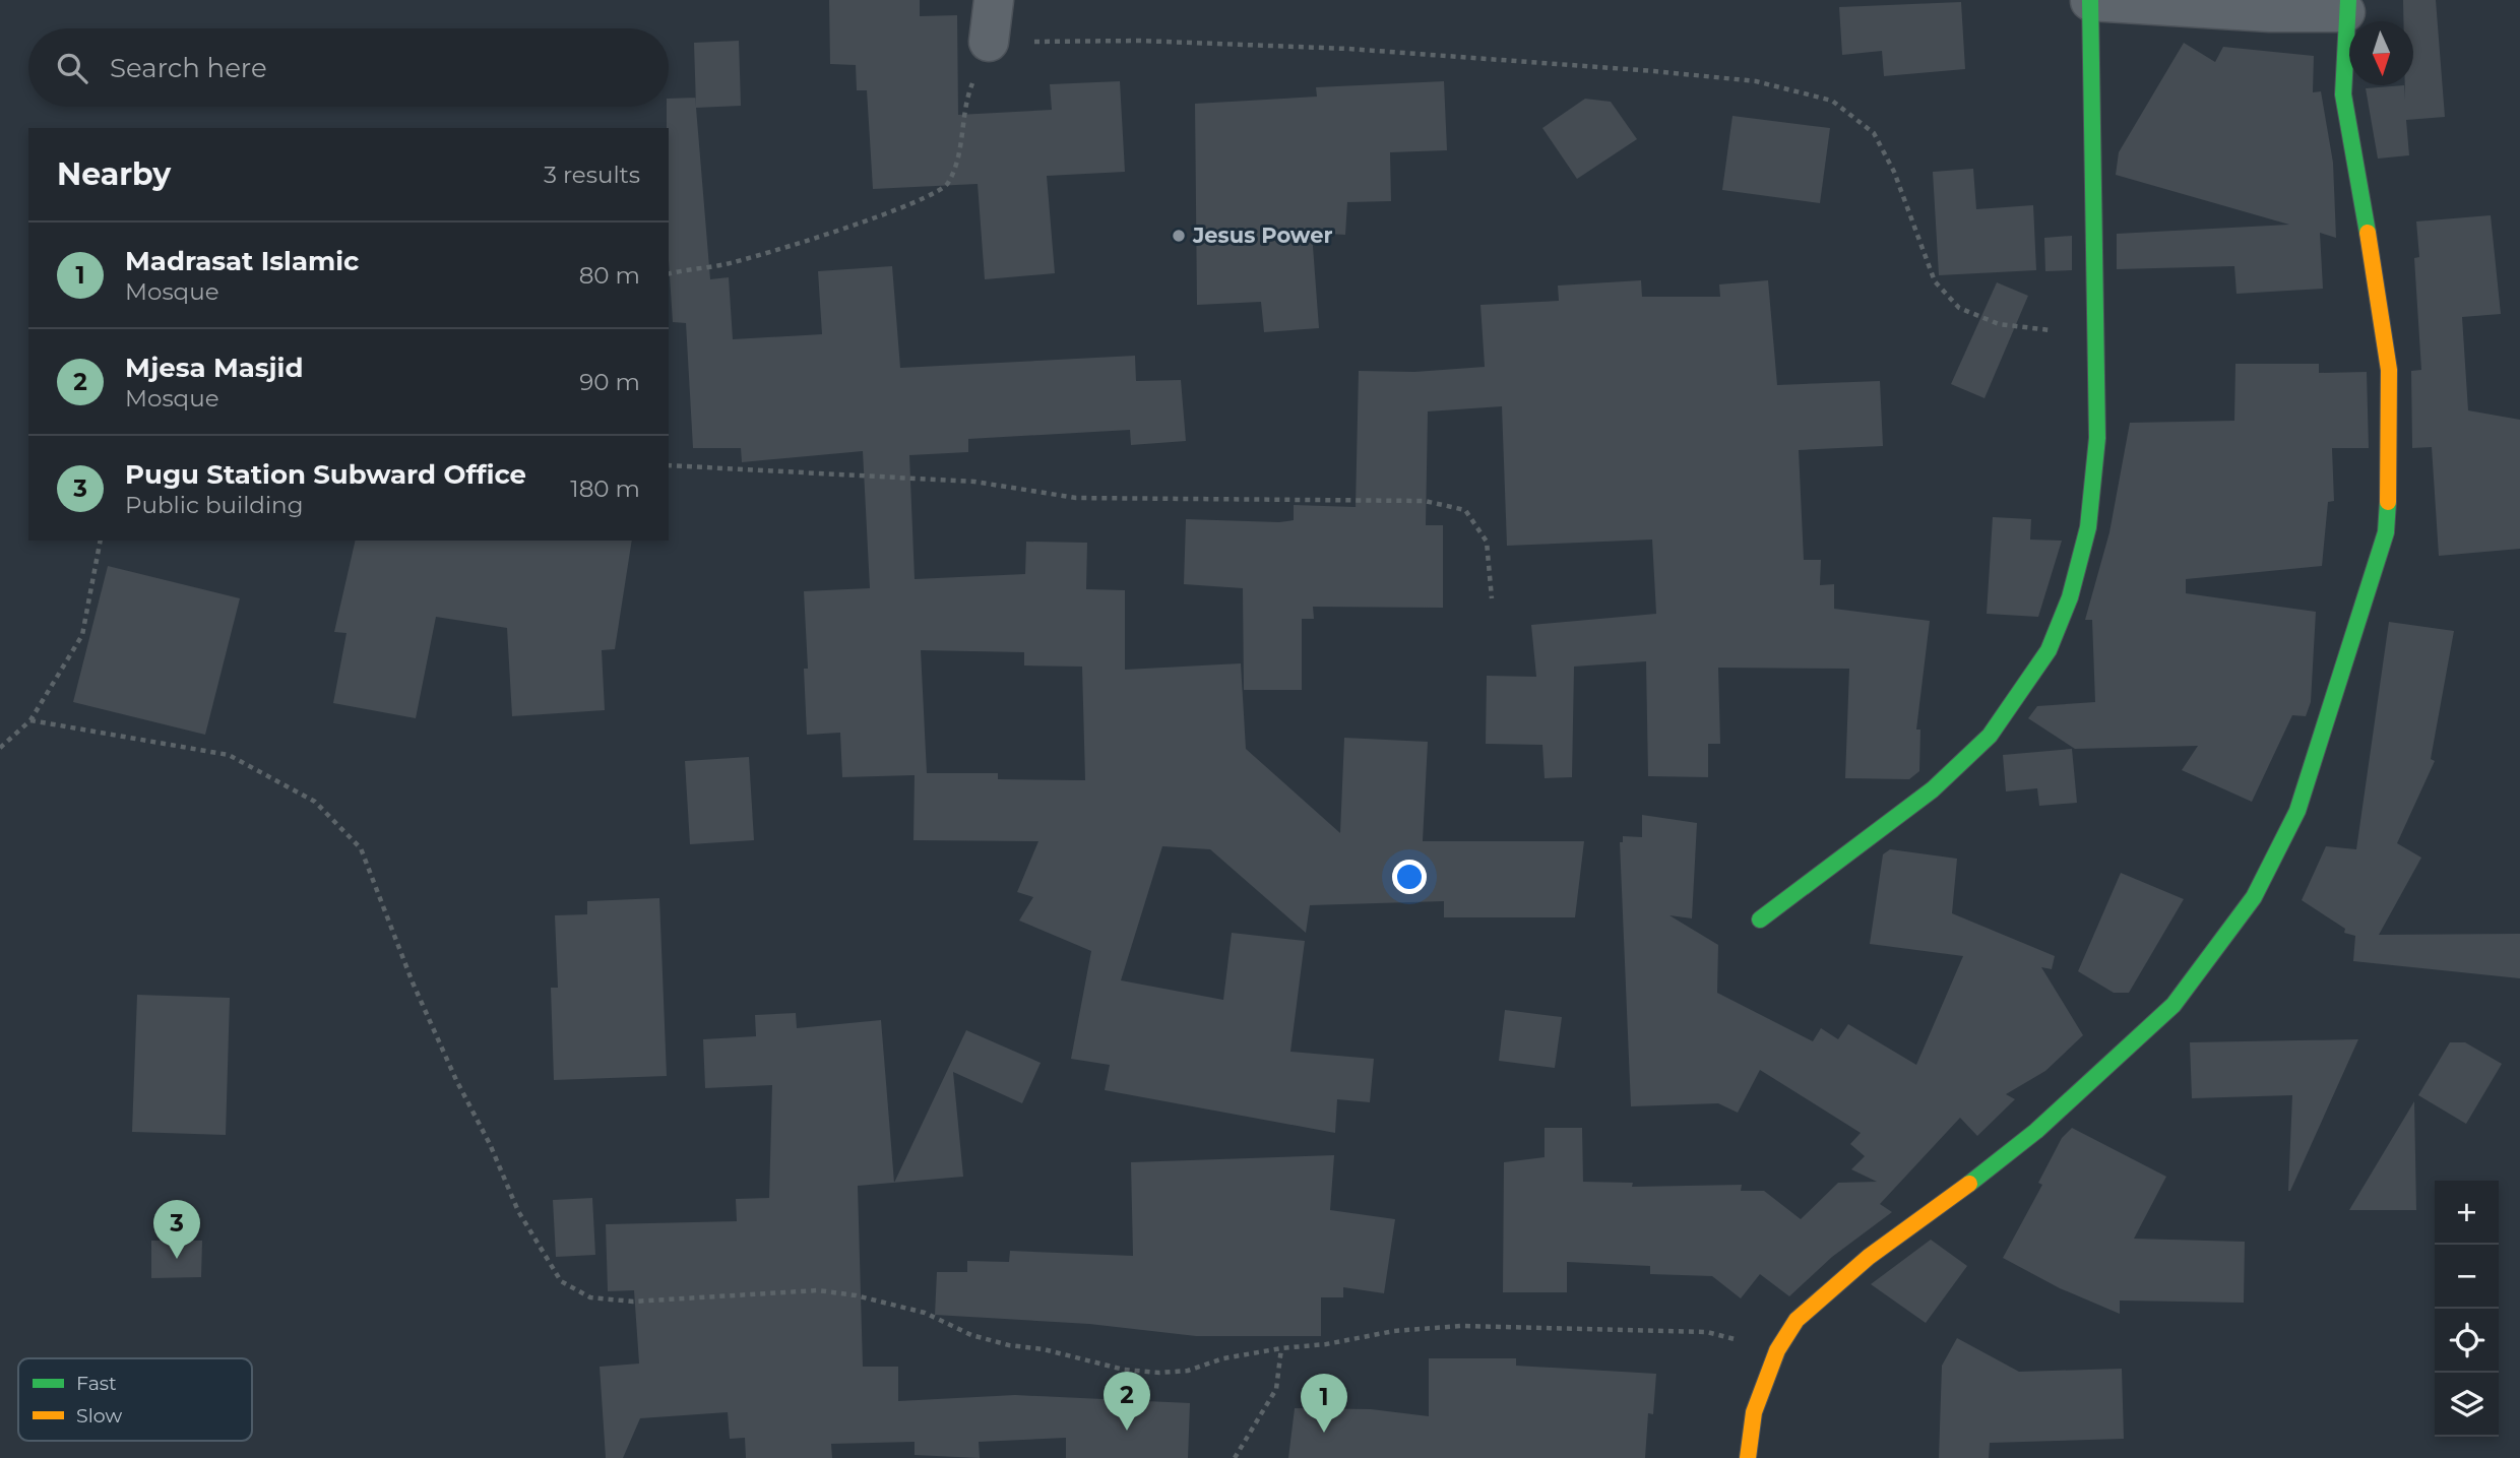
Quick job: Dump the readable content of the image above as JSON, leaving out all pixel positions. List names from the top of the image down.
{
  "places": ["Jesus Power"],
  "legend": ["Fast", "Slow"],
  "north": "bottom",
  "page": {
    "search": "Search here",
    "heading": ["Nearby", "3 results"],
    "list": [
      {
        "mark": "1",
        "name": "Madrasat Islamic",
        "note": "Mosque",
        "value": "80 m"
      },
      {
        "mark": "2",
        "name": "Mjesa Masjid",
        "note": "Mosque",
        "value": "90 m"
      },
      {
        "mark": "3",
        "name": "Pugu Station Subward Office",
        "note": "Public building",
        "value": "180 m"
      }
    ],
    "map_buttons": ["+", "−"],
    "pins": ["3", "2", "1"]
  }
}
